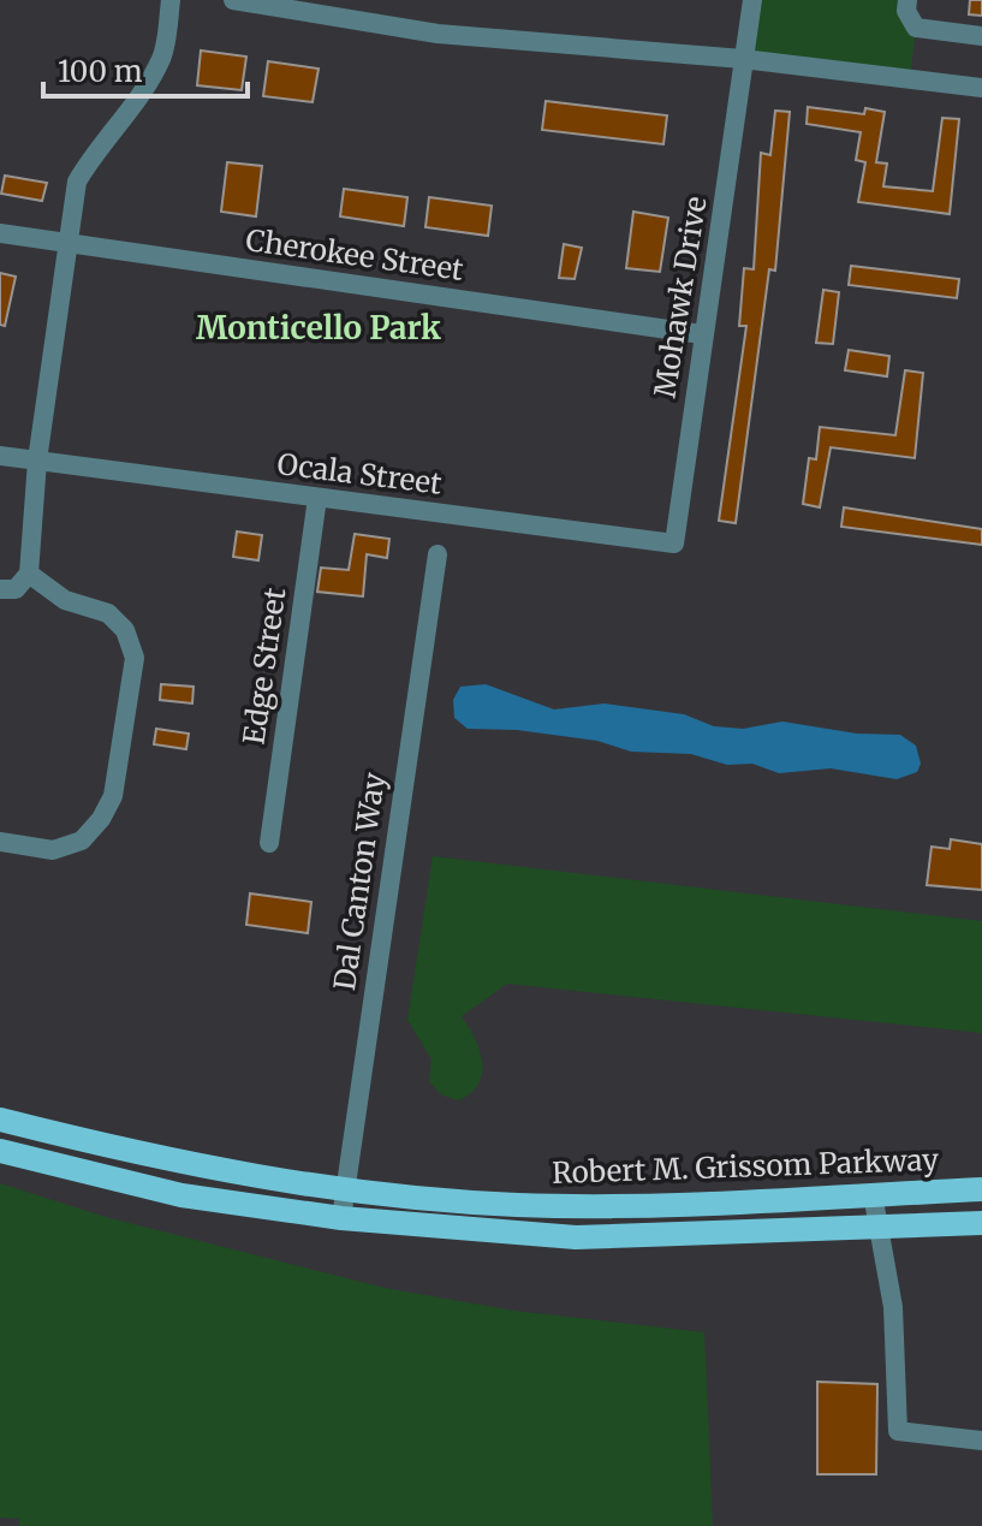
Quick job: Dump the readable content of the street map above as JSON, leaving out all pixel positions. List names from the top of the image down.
{
  "streets": {
    "main road": ["Robert M. Grissom Parkway"],
    "street": [
      "Cherokee Street",
      "Mohawk Drive",
      "Ocala Street",
      "Edge Street",
      "Dal Canton Way"
    ]
  },
  "crossings": [
    ["Cherokee Street", "Mohawk Drive"],
    ["Mohawk Drive", "Ocala Street"],
    ["Ocala Street", "Edge Street"],
    ["Dal Canton Way", "Robert M. Grissom Parkway"]
  ],
  "districts": ["Monticello Park"],
  "scale_bar": "100 m"
}
